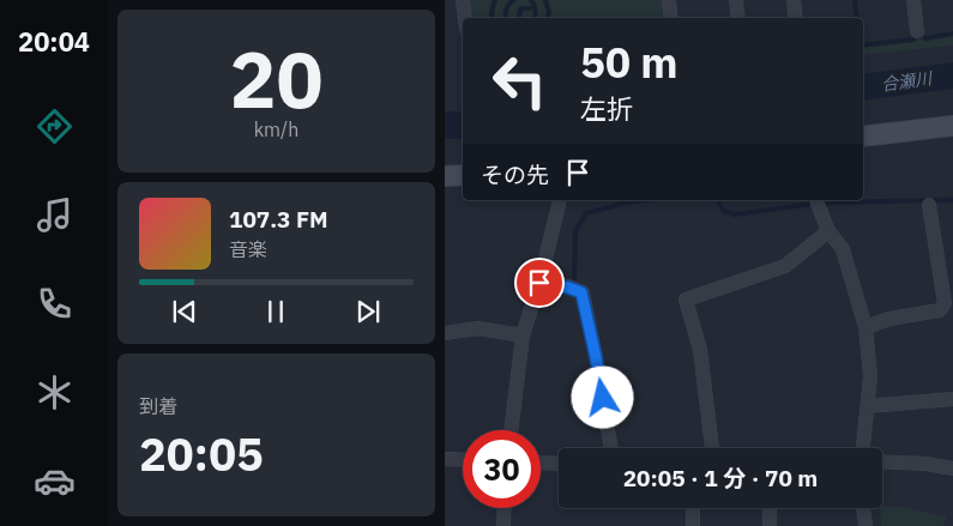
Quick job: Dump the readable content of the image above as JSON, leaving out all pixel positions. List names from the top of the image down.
{
  "water": ["合瀬川"],
  "page": {
    "tabs": "20:04",
    "tile": [
      ["20", "km/h"],
      ["到着", "20:05"]
    ],
    "turn": ["50 m", "左折"],
    "then": "その先",
    "song": ["107.3 FM", "音楽"],
    "limit": "30",
    "trip": "20:05 · 1 分 · 70 m"
  }
}
